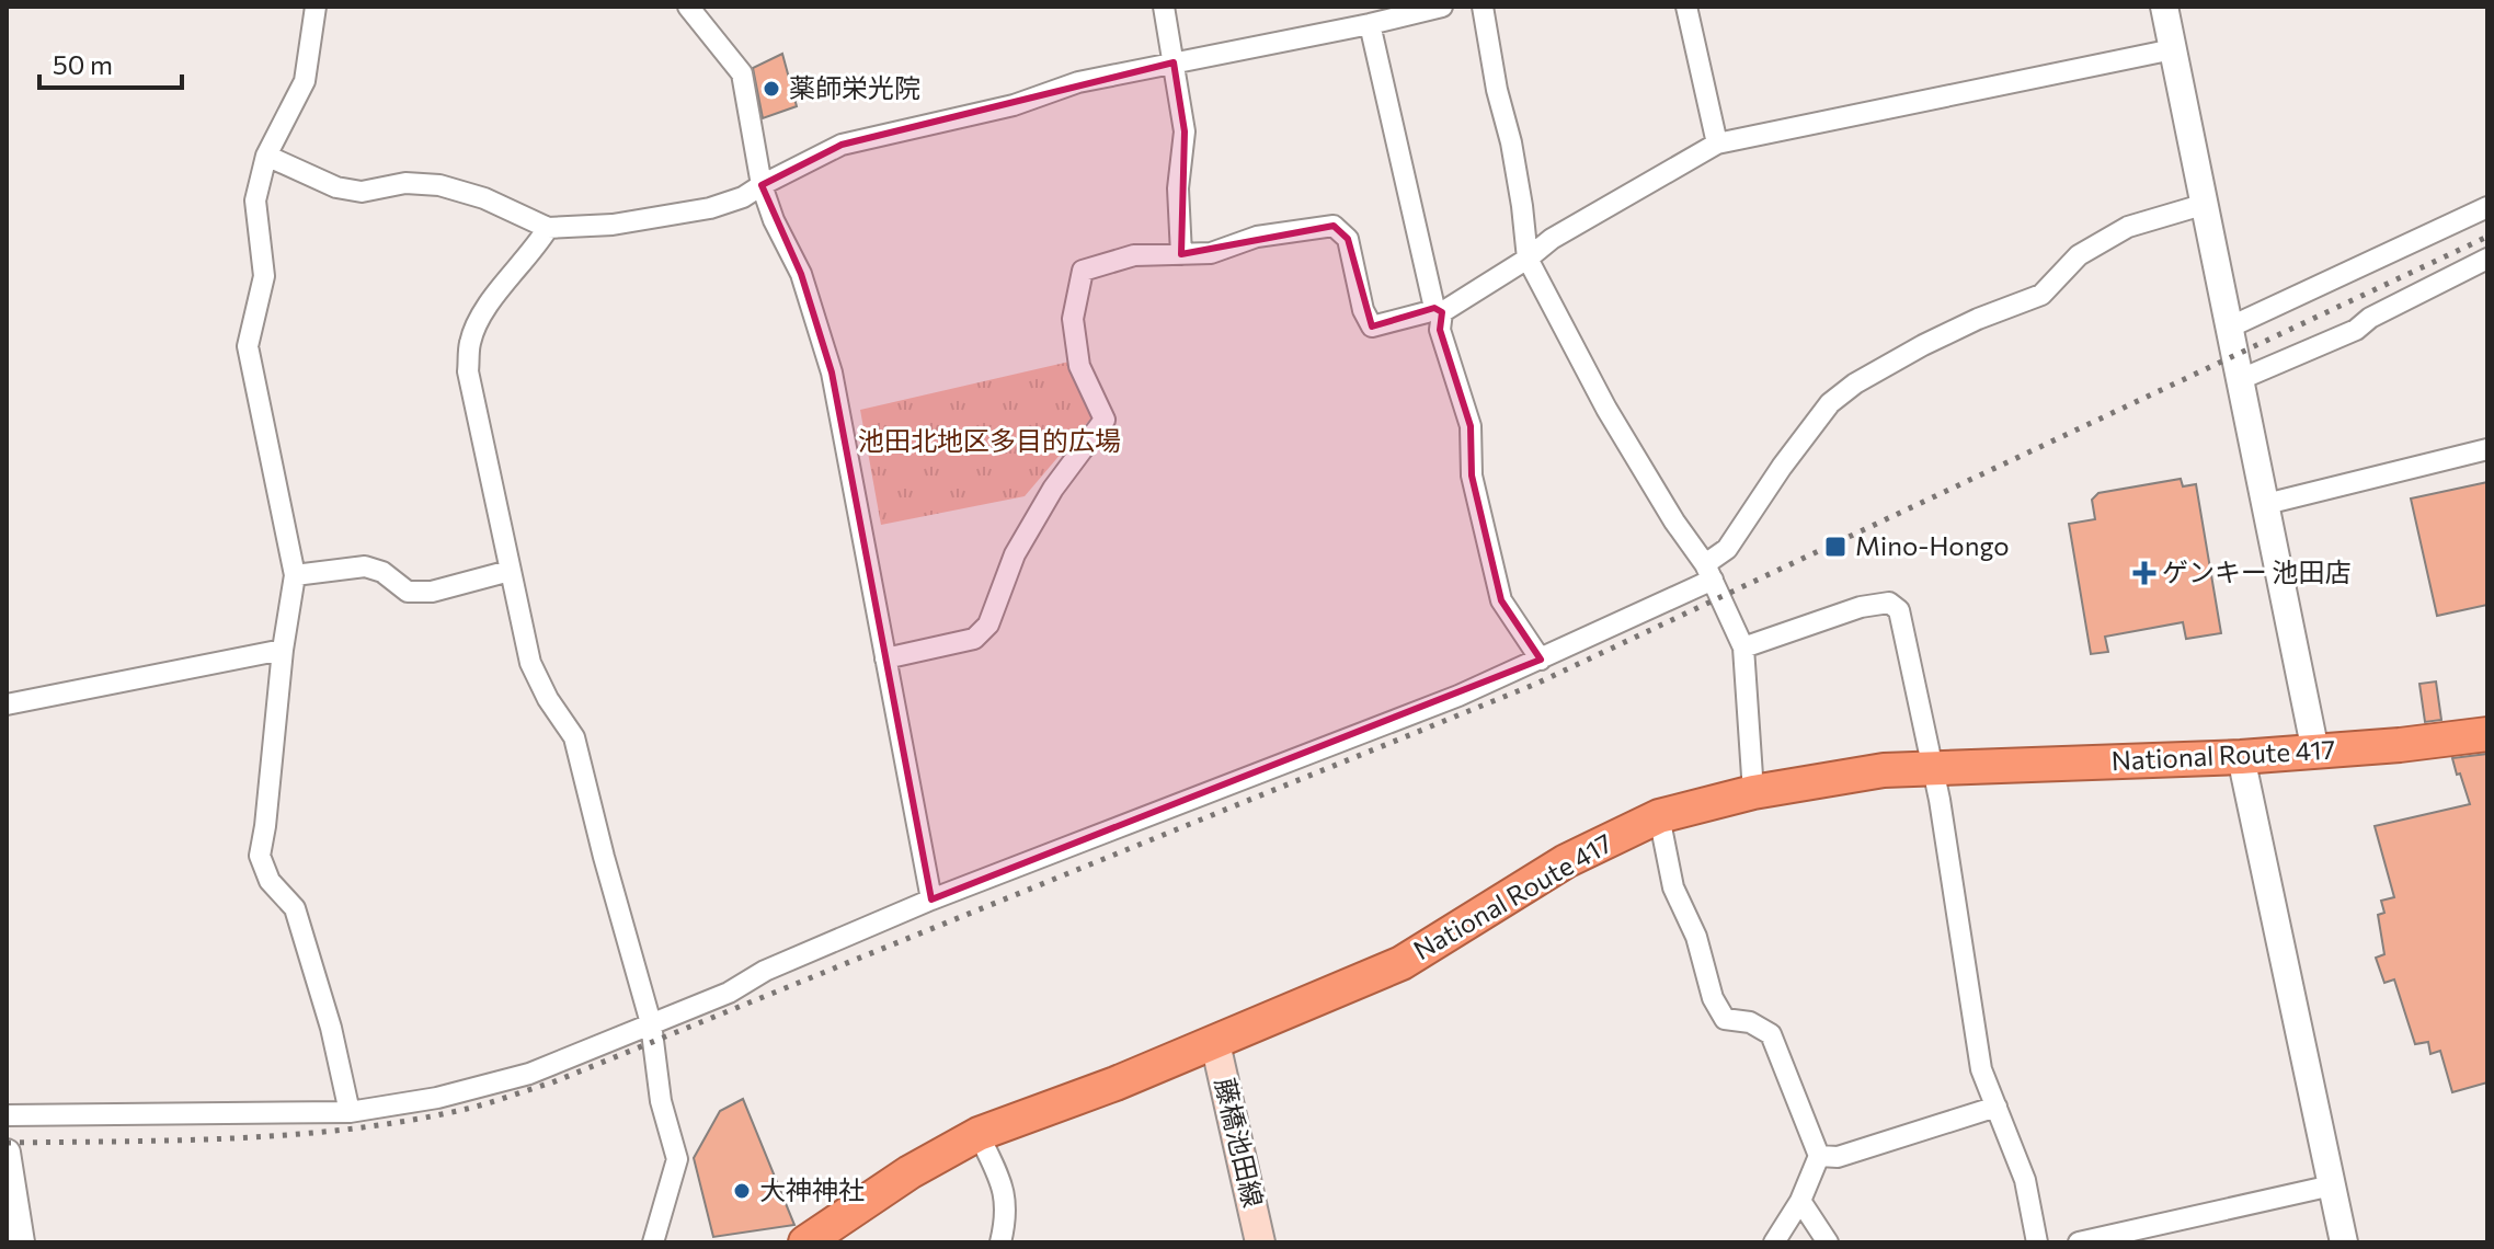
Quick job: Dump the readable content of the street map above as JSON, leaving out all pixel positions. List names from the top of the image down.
{
  "streets": {
    "highway": ["National Route 417"],
    "main road": ["藤橋池田線"]
  },
  "crossings": [
    ["National Route 417", "藤橋池田線"]
  ],
  "parks": ["池田北地区多目的広場"],
  "places": {
    "other": ["薬師栄光院", "大神神社"],
    "transit": ["Mino-Hongo"],
    "health": ["ゲンキー 池田店"]
  },
  "scale_bar": "50 m"
}
